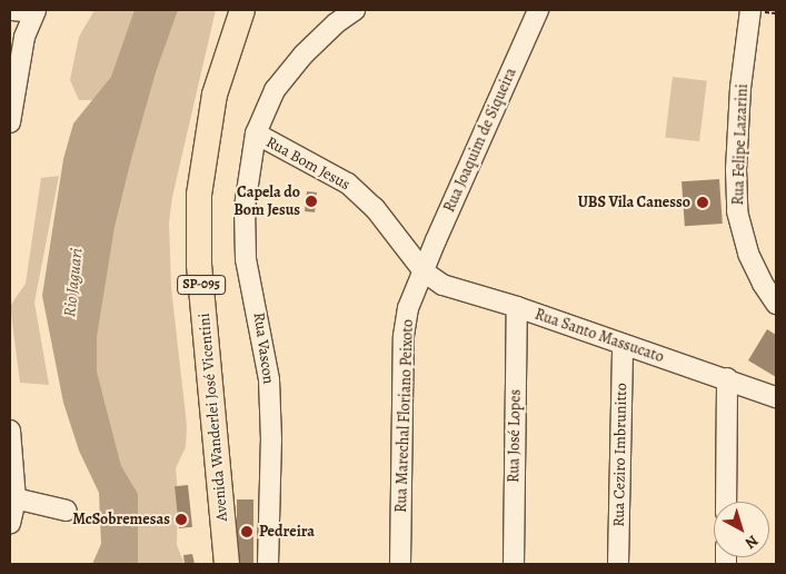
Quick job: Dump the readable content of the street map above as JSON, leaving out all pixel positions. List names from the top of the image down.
{
  "streets": {
    "main road": ["SP-095", "Avenida Wanderlei José Vicentini"],
    "street": [
      "Rua Joaquim de Siqueira",
      "Rua Felipe Lazarini",
      "Rua Bom Jesus",
      "Rua Santo Massucato",
      "Rua Vascon",
      "Rua Marechal Floriano Peixoto",
      "Rua José Lopes",
      "Rua Ceziro Imbrunitto"
    ]
  },
  "crossings": [
    ["Rua Joaquim de Siqueira", "Rua Bom Jesus"],
    ["Rua Joaquim de Siqueira", "Rua Santo Massucato"],
    ["Rua Joaquim de Siqueira", "Rua Marechal Floriano Peixoto"],
    ["Rua Bom Jesus", "Rua Santo Massucato"],
    ["Rua Bom Jesus", "Rua Vascon"],
    ["Rua Bom Jesus", "Rua Marechal Floriano Peixoto"],
    ["Rua Santo Massucato", "Rua Marechal Floriano Peixoto"],
    ["Rua Santo Massucato", "Rua José Lopes"],
    ["Rua Santo Massucato", "Rua Ceziro Imbrunitto"]
  ],
  "water": ["Rio Jaguari"],
  "places": [
    "Capela do Bom Jesus",
    "UBS Vila Canesso",
    "McSobremesas",
    "Pedreira"
  ],
  "north": "bottom right"
}
